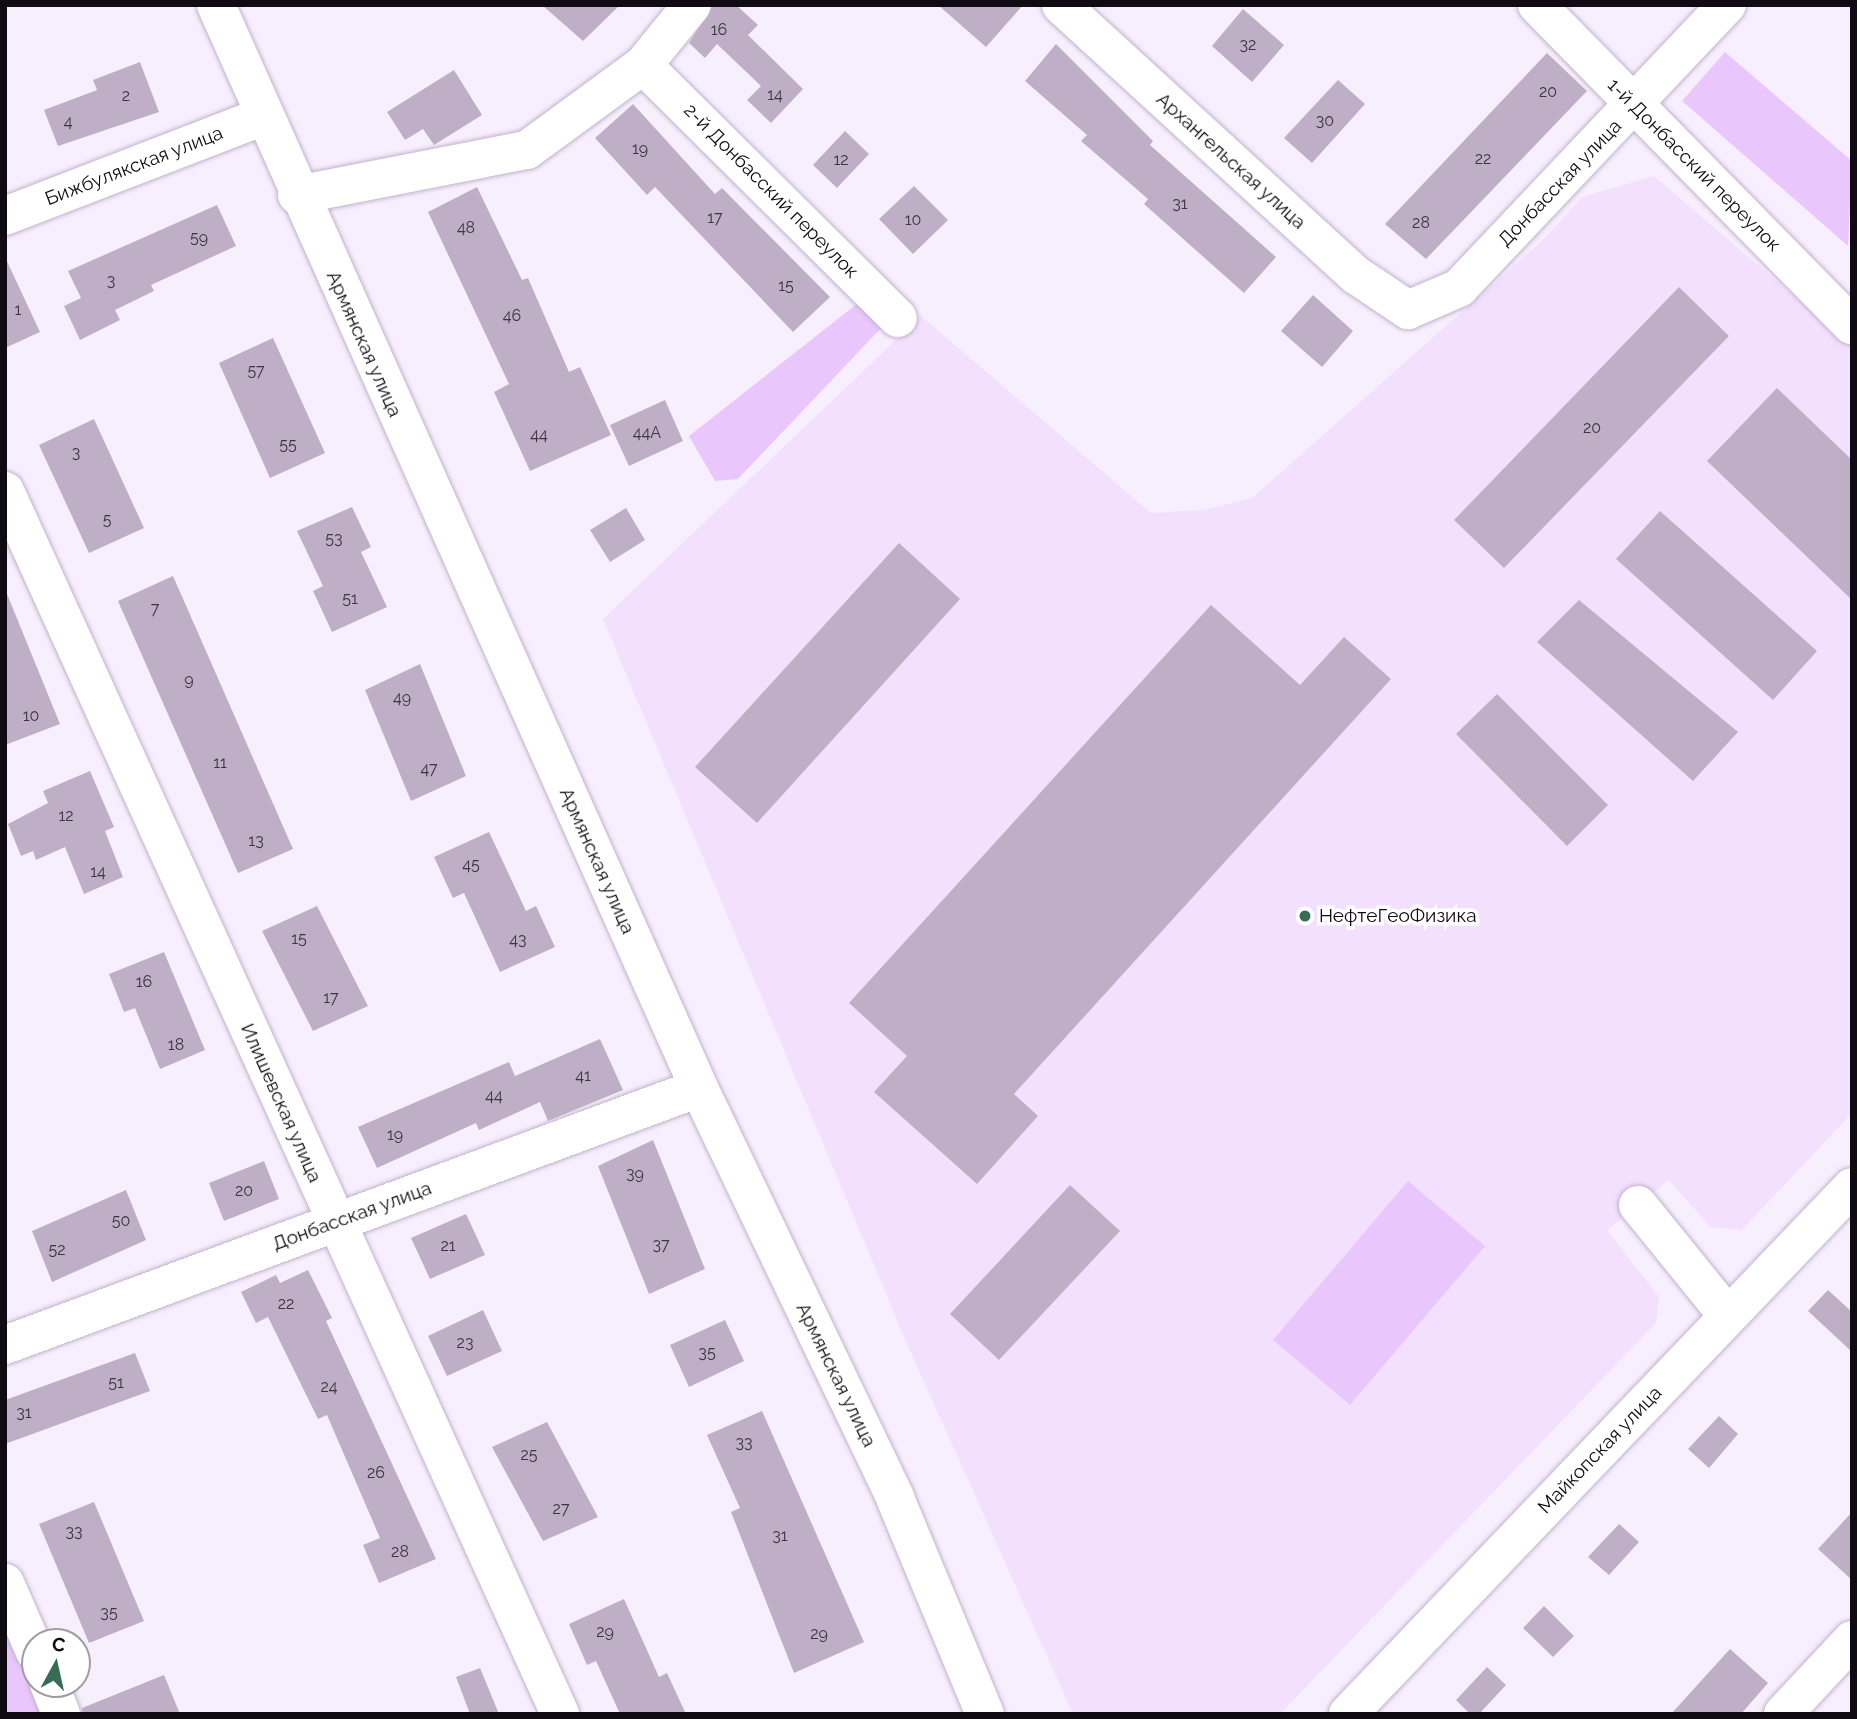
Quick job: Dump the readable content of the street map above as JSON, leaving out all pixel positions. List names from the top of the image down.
{
  "streets": {
    "street": [
      "Архангельская улица",
      "1-й Донбасский переулок",
      "Бижбулякская улица",
      "Донбасская улица",
      "2-й Донбасский переулок",
      "Армянская улица",
      "Илишевская улица",
      "Майкопская улица"
    ]
  },
  "crossings": [
    ["Архангельская улица", "Донбасская улица"],
    ["1-й Донбасский переулок", "Донбасская улица"],
    ["Бижбулякская улица", "Армянская улица"],
    ["Донбасская улица", "Армянская улица"],
    ["Донбасская улица", "Илишевская улица"]
  ],
  "places": ["НефтеГеоФизика"],
  "house_numbers": [
    "16",
    "32",
    "20",
    "14",
    "2",
    "30",
    "4",
    "19",
    "22",
    "12",
    "31",
    "17",
    "10",
    "28",
    "48",
    "59",
    "3",
    "15",
    "1",
    "46",
    "57",
    "20",
    "44А",
    "44",
    "55",
    "3",
    "5",
    "53",
    "51",
    "7",
    "9",
    "49",
    "10",
    "11",
    "47",
    "12",
    "13",
    "45",
    "14",
    "15",
    "43",
    "16",
    "17",
    "18",
    "41",
    "44",
    "19",
    "39",
    "20",
    "50",
    "37",
    "21",
    "52",
    "22",
    "23",
    "35",
    "51",
    "24",
    "31",
    "33",
    "25",
    "26",
    "27",
    "33",
    "31",
    "28",
    "35",
    "29",
    "29"
  ],
  "north": "top"
}
